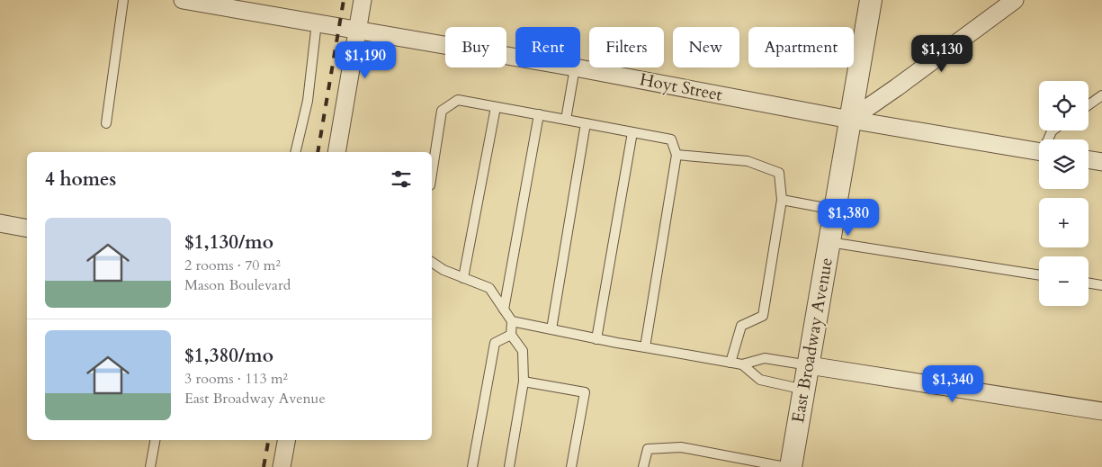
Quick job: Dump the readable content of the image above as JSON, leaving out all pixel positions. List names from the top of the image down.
{
  "streets": {
    "street": ["Hoyt Street", "East Broadway Avenue"]
  },
  "crossings": [
    ["Hoyt Street", "East Broadway Avenue"]
  ],
  "page": {
    "chip": [
      "Buy",
      "Rent",
      "Filters",
      "New",
      "Apartment"
    ],
    "price": [
      "$1,130",
      "$1,190",
      "$1,380",
      "$1,340"
    ],
    "map_buttons": ["+", "−"],
    "heading": "4 homes",
    "list": [
      {
        "name": "$1,130/mo",
        "note": "2 rooms · 70 m² · Mason Boulevard"
      },
      {
        "name": "$1,380/mo",
        "note": "3 rooms · 113 m² · East Broadway Avenue"
      }
    ]
  }
}
